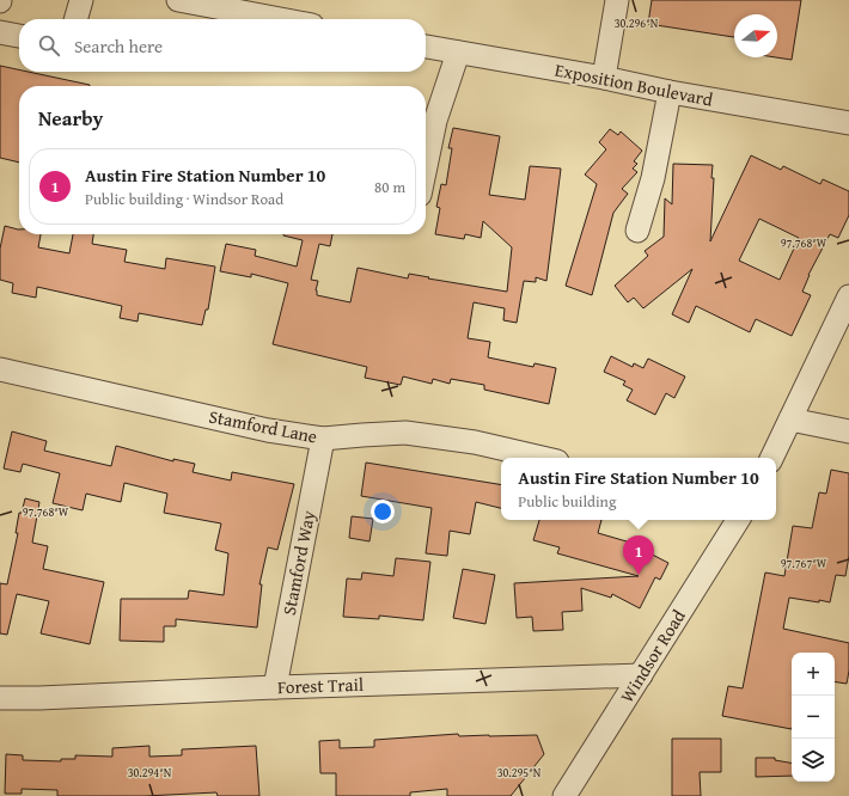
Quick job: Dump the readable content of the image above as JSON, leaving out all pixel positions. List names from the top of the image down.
{
  "streets": {
    "street": [
      "Exposition Boulevard",
      "Stamford Lane",
      "Stamford Way",
      "Windsor Road",
      "Forest Trail"
    ]
  },
  "crossings": [
    ["Stamford Lane", "Stamford Way"],
    ["Stamford Way", "Forest Trail"],
    ["Windsor Road", "Forest Trail"]
  ],
  "north": "right",
  "page": {
    "search": "Search here",
    "heading": "Nearby",
    "list": [
      {
        "mark": "1",
        "name": "Austin Fire Station Number 10",
        "note": "Public building · Windsor Road",
        "value": "80 m"
      }
    ],
    "popup": ["Austin Fire Station Number 10", "Public building"],
    "pins": "1",
    "map_buttons": ["+", "−"]
  },
  "coordinates": [
    "30.296°N",
    "97.768°W",
    "97.767°W",
    "30.294°N",
    "30.295°N"
  ]
}
